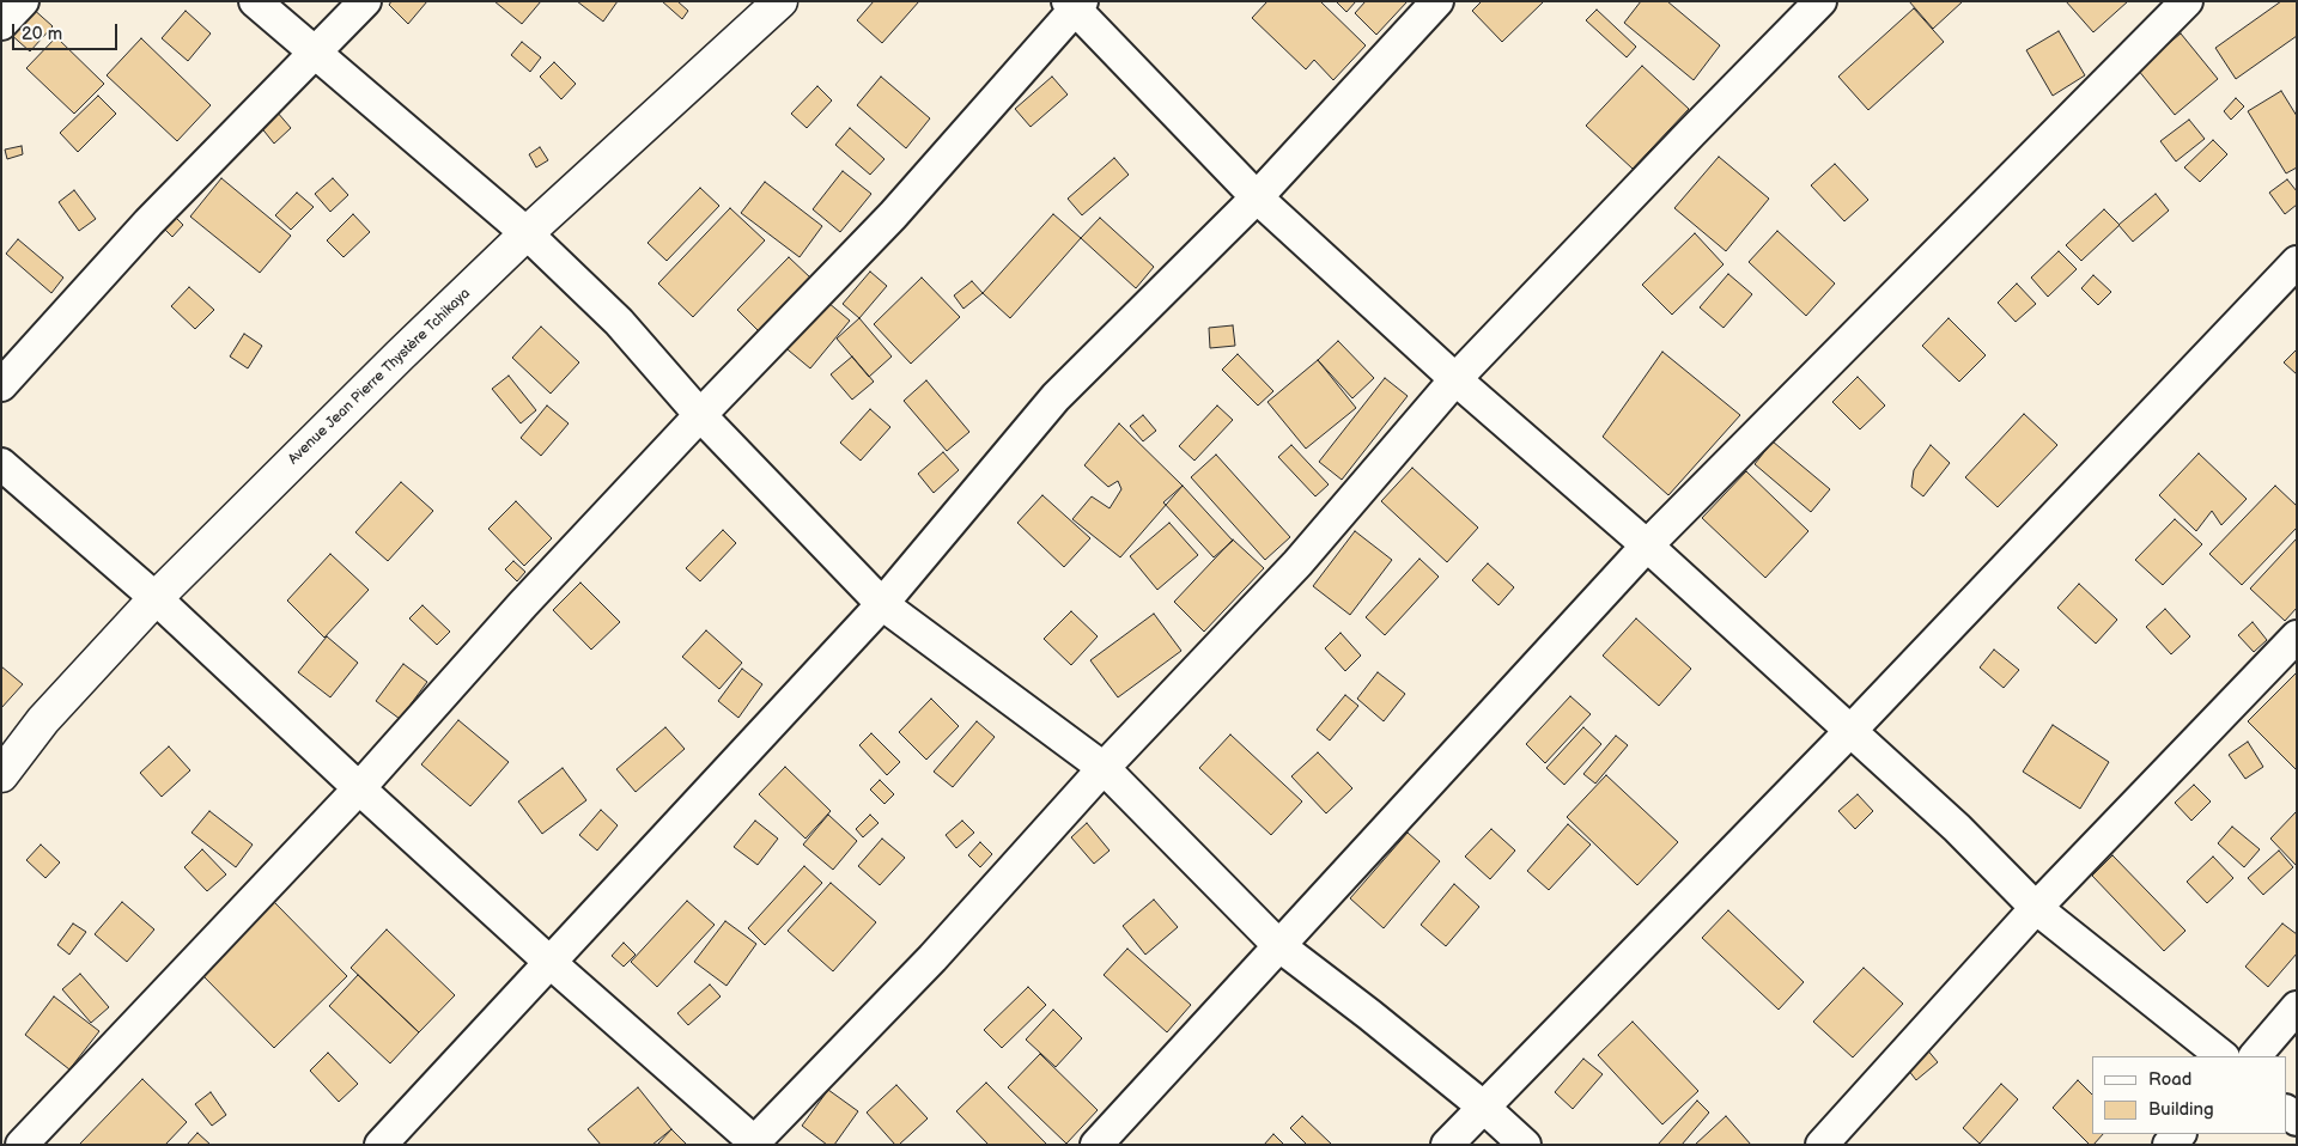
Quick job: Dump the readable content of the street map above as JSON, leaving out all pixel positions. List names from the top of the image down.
{
  "streets": {
    "street": ["Avenue Jean Pierre Thystère Tchikaya"]
  },
  "legend": ["Road", "Building"],
  "scale_bar": "20 m"
}
